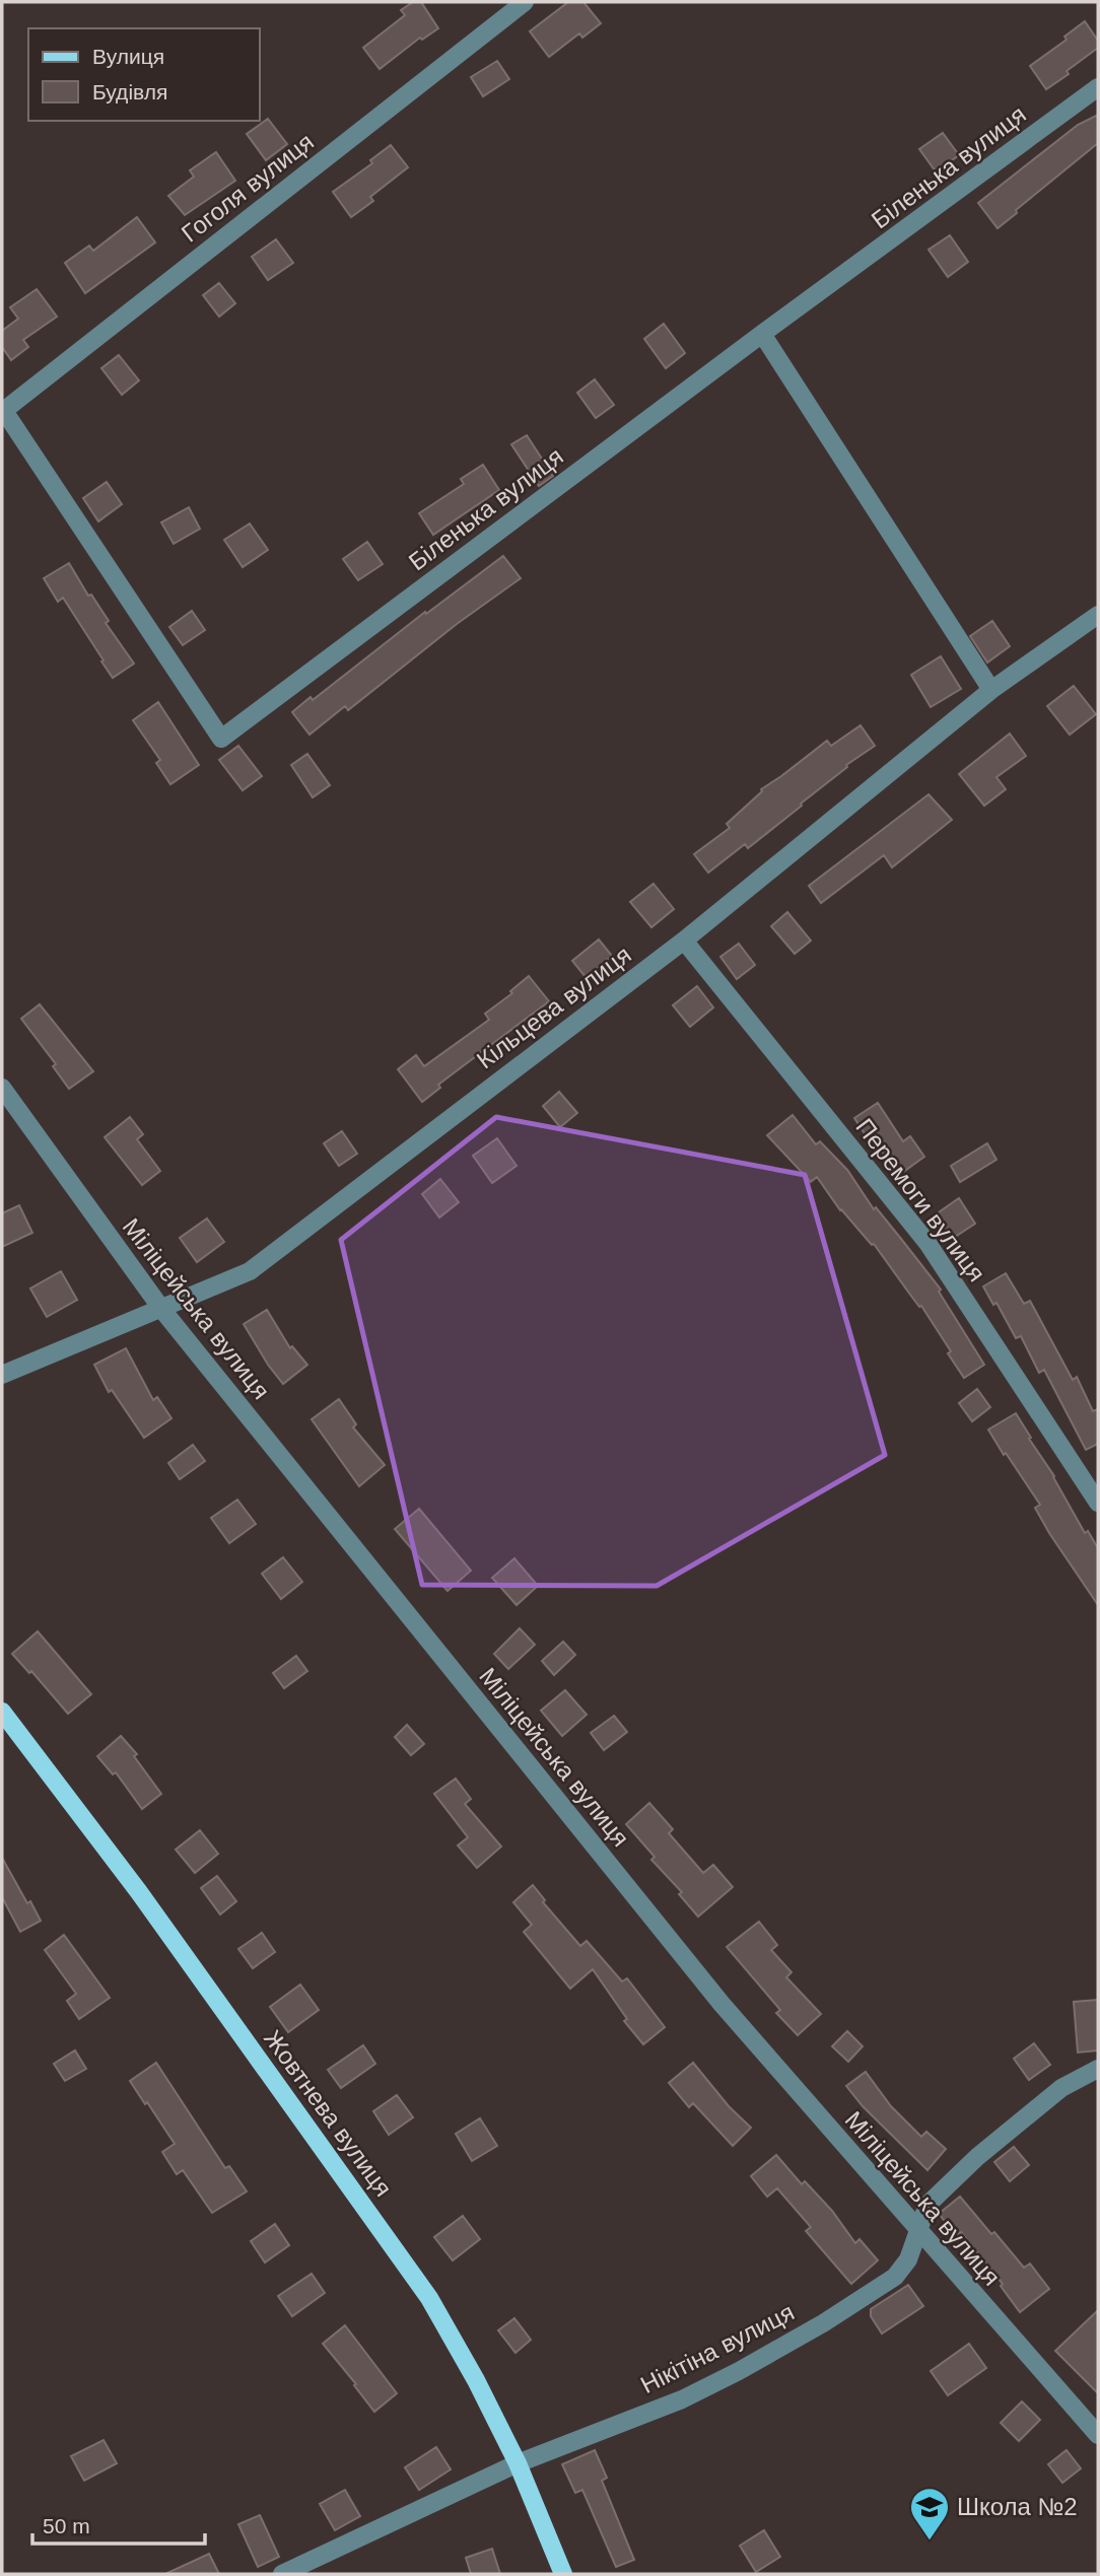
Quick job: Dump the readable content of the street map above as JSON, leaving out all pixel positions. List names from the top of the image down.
{
  "streets": {
    "main road": ["Жовтнева вулиця"],
    "street": [
      "Біленька вулиця",
      "Гоголя вулиця",
      "Кільцева вулиця",
      "Перемоги вулиця",
      "Міліцейська вулиця",
      "Нікітіна вулиця"
    ]
  },
  "crossings": [
    ["Біленька вулиця", "Гоголя вулиця"],
    ["Кільцева вулиця", "Перемоги вулиця"],
    ["Кільцева вулиця", "Міліцейська вулиця"],
    ["Міліцейська вулиця", "Нікітіна вулиця"],
    ["Жовтнева вулиця", "Нікітіна вулиця"]
  ],
  "places": {
    "school or university": ["Школа №2"]
  },
  "legend": ["Вулиця", "Будівля"],
  "scale_bar": "50 m"
}
